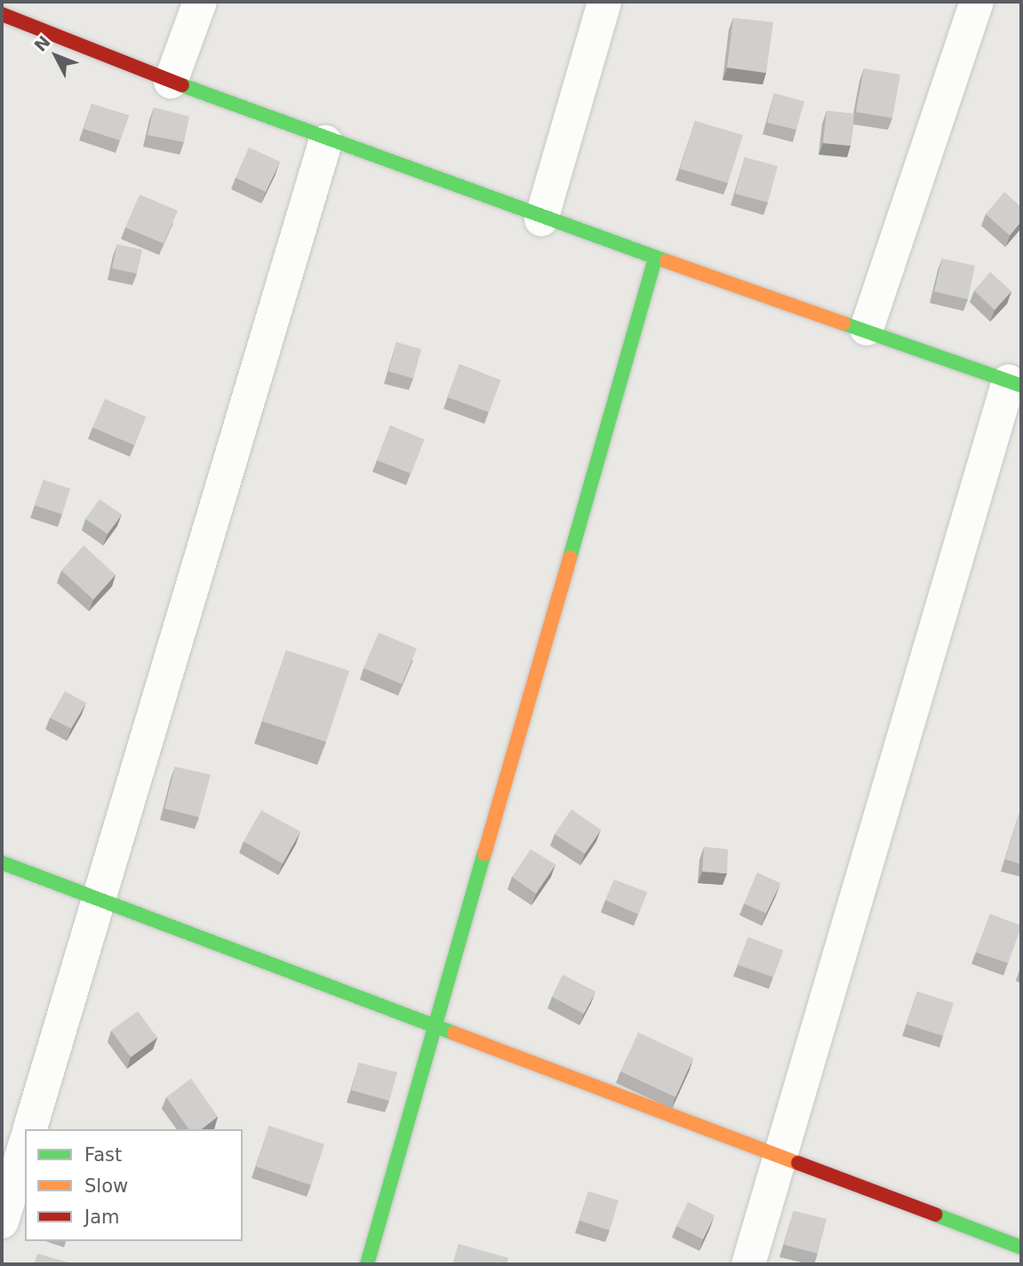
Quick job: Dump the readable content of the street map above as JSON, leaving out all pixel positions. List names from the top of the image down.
{
  "legend": ["Fast", "Slow", "Jam"],
  "north": "top left"
}
